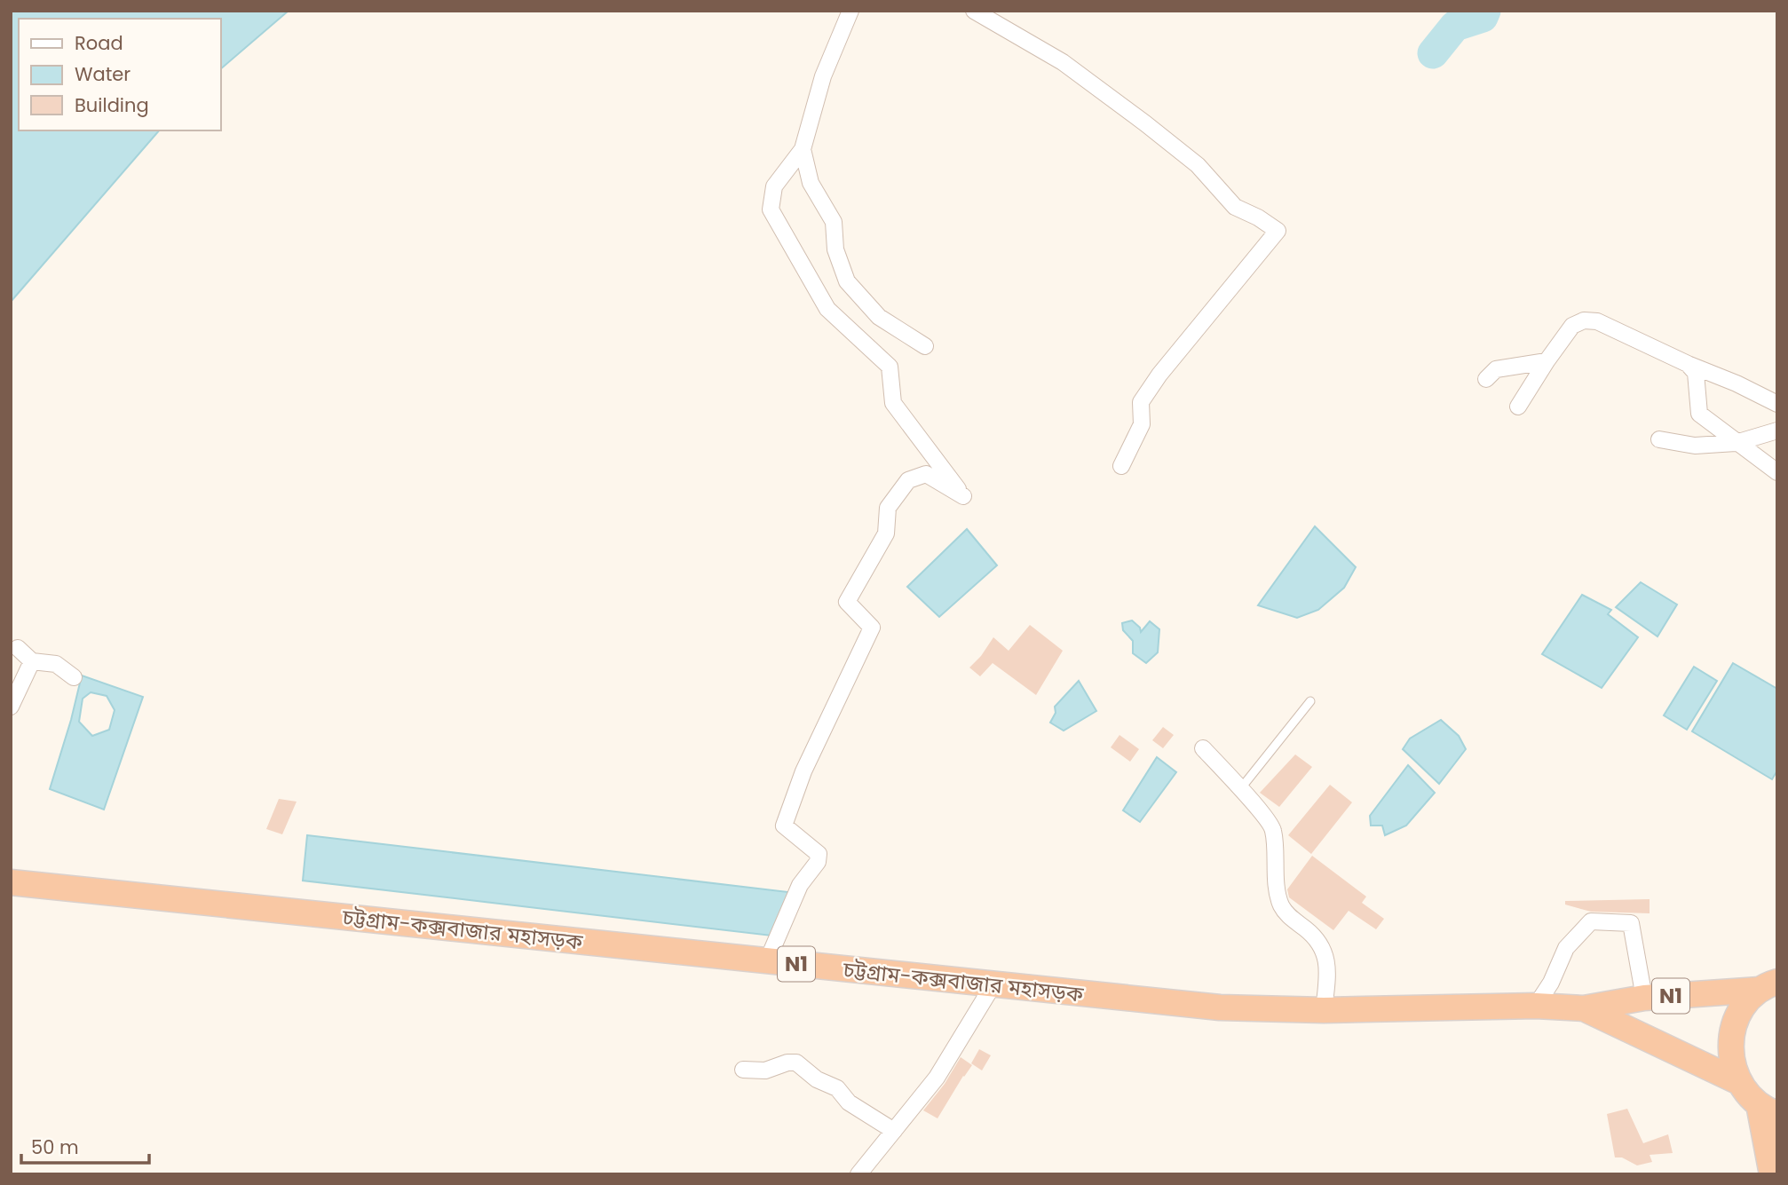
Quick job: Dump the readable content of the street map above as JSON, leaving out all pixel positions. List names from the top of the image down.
{
  "streets": {
    "highway": ["চট্টগ্রাম-কক্সবাজার মহাসড়ক", "N1"]
  },
  "legend": ["Road", "Water", "Building"],
  "scale_bar": "50 m"
}
